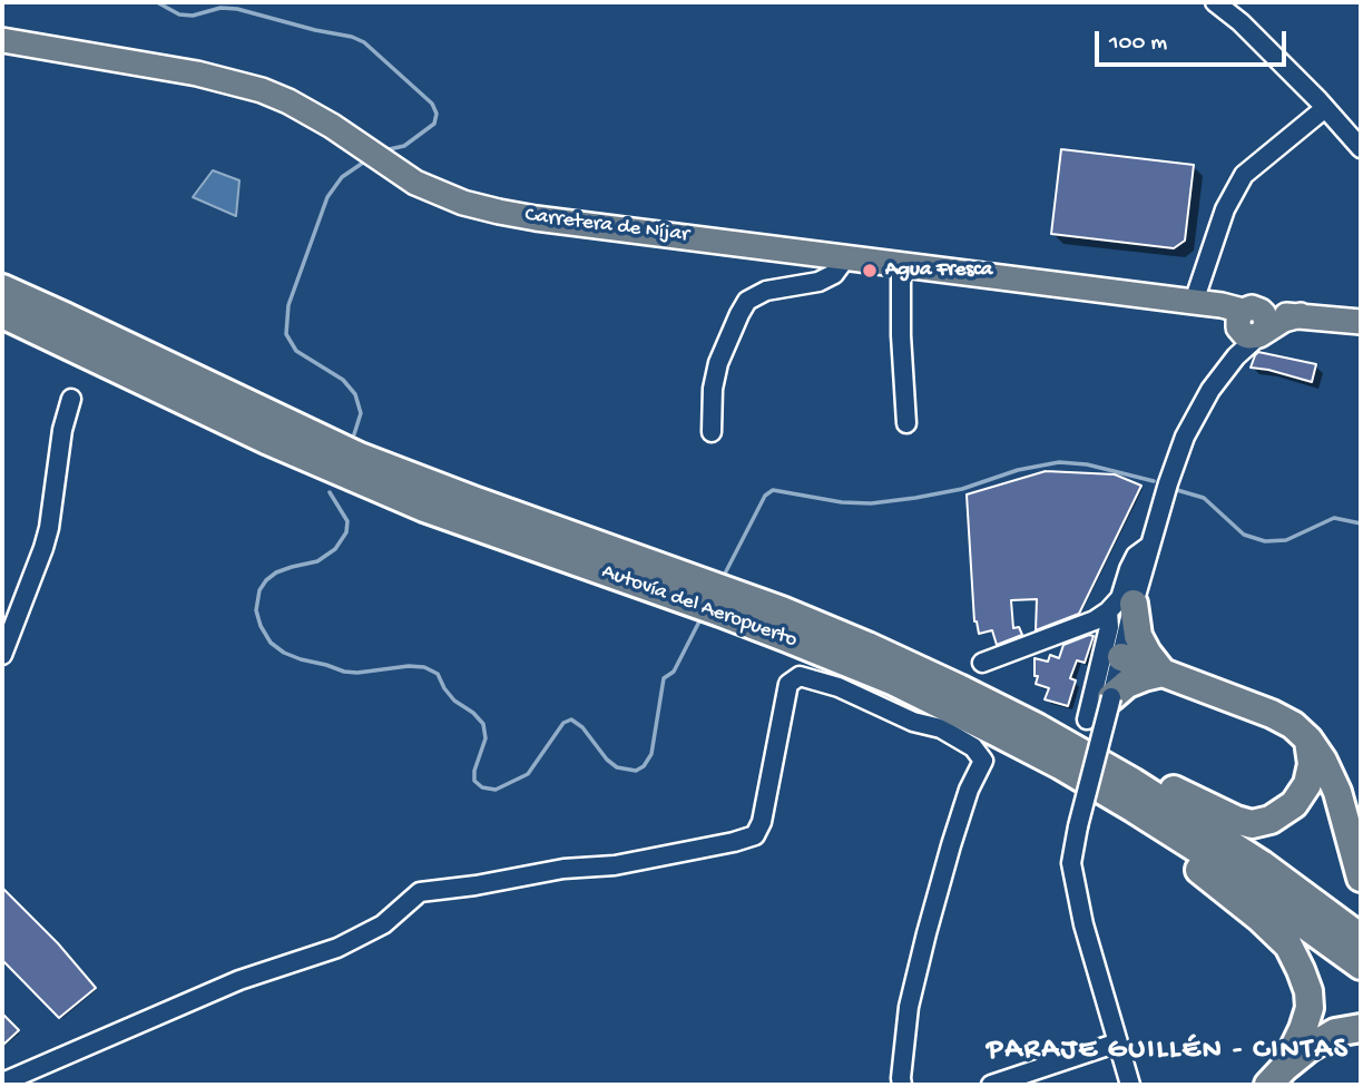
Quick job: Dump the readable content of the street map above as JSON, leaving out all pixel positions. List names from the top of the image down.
{
  "streets": {
    "highway": ["Autovía del Aeropuerto"],
    "main road": ["Carretera de Níjar"]
  },
  "districts": ["PARAJE GUILLÉN - CINTAS"],
  "places": ["Agua Fresca"],
  "scale_bar": "100 m"
}
